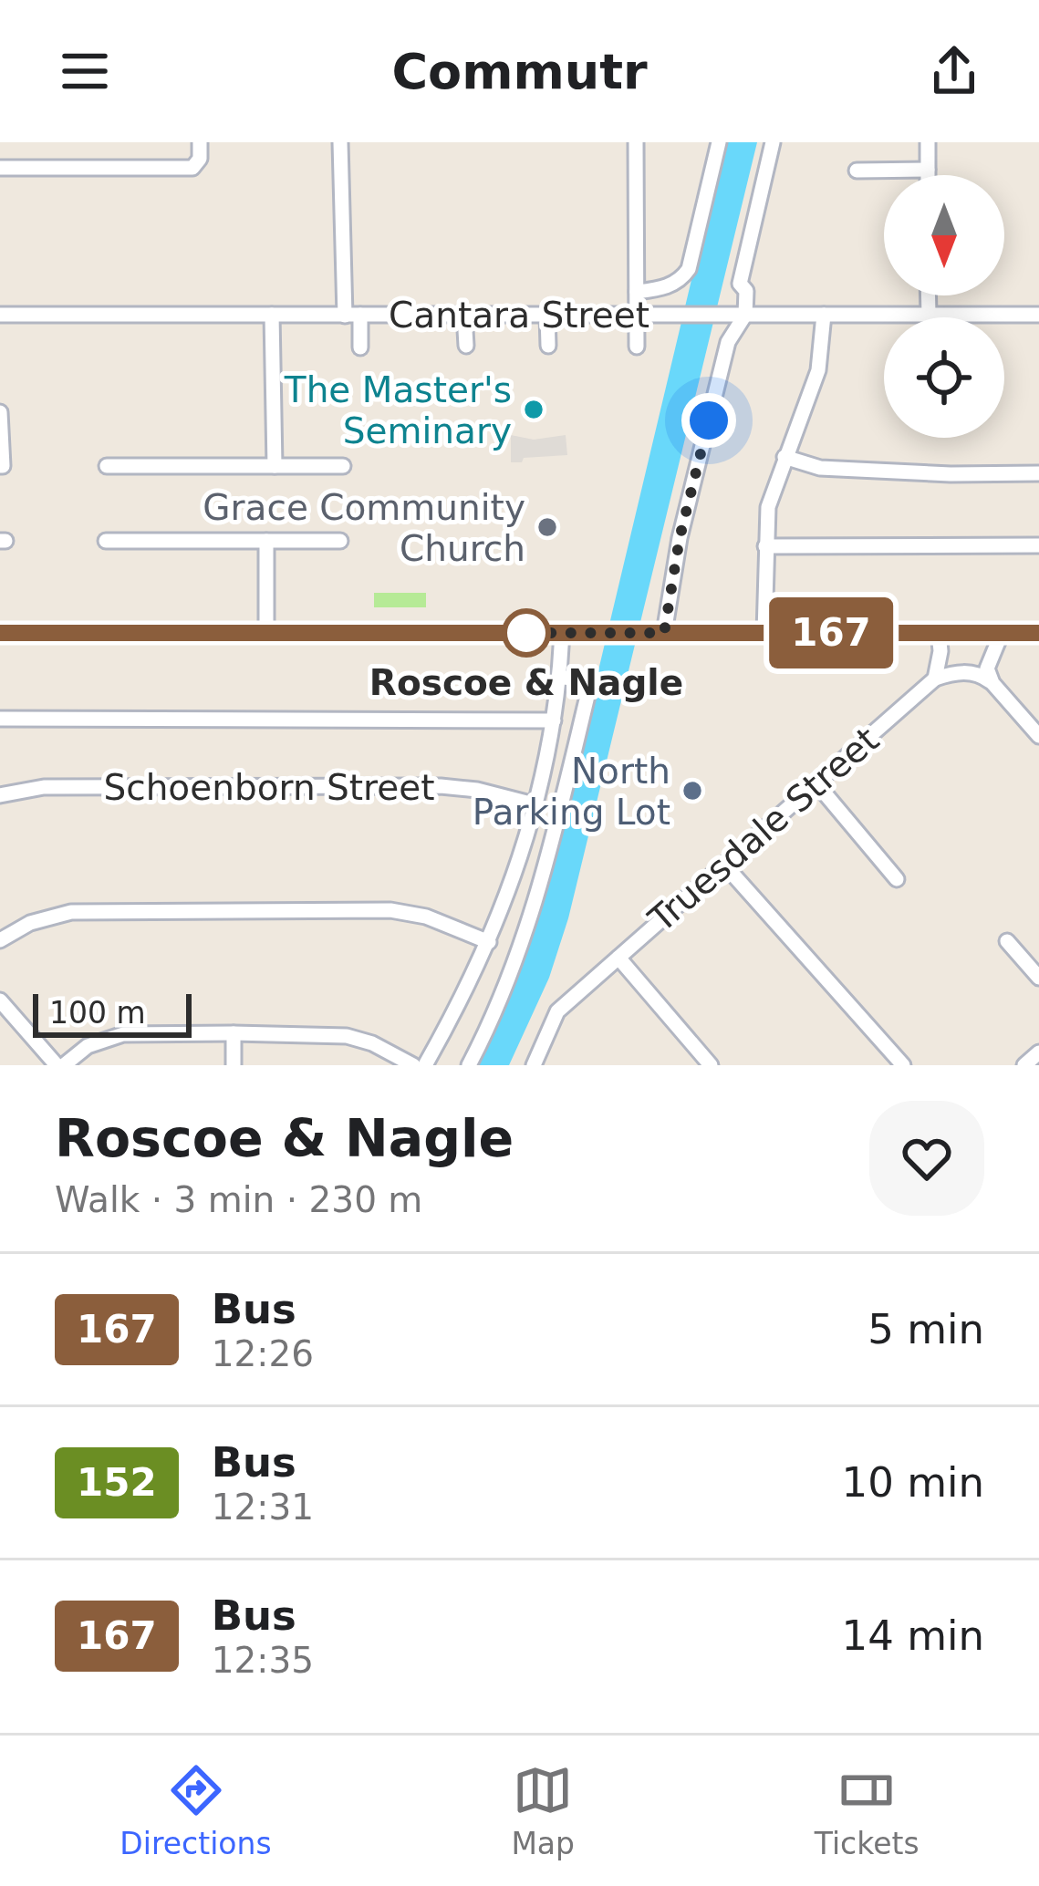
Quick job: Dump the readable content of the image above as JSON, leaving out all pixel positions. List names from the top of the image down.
{
  "streets": {
    "street": ["Cantara Street", "Schoenborn Street", "Truesdale Street"]
  },
  "places": [
    "The Master's Seminary",
    "Grace Community Church",
    "Roscoe & Nagle",
    "North Parking Lot"
  ],
  "lines": ["bus line 167"],
  "scale_bar": "100 m",
  "north": "bottom",
  "page": {
    "header": "Commutr",
    "on_map": "167",
    "scale": "100 m",
    "heading": ["Roscoe & Nagle", "Walk · 3 min · 230 m"],
    "list": [
      {
        "mark": "167",
        "name": "Bus",
        "note": "12:26",
        "value": "5 min"
      },
      {
        "mark": "152",
        "name": "Bus",
        "note": "12:31",
        "value": "10 min"
      },
      {
        "mark": "167",
        "name": "Bus",
        "note": "12:35",
        "value": "14 min"
      }
    ],
    "tabs": ["Directions", "Map", "Tickets"]
  }
}
